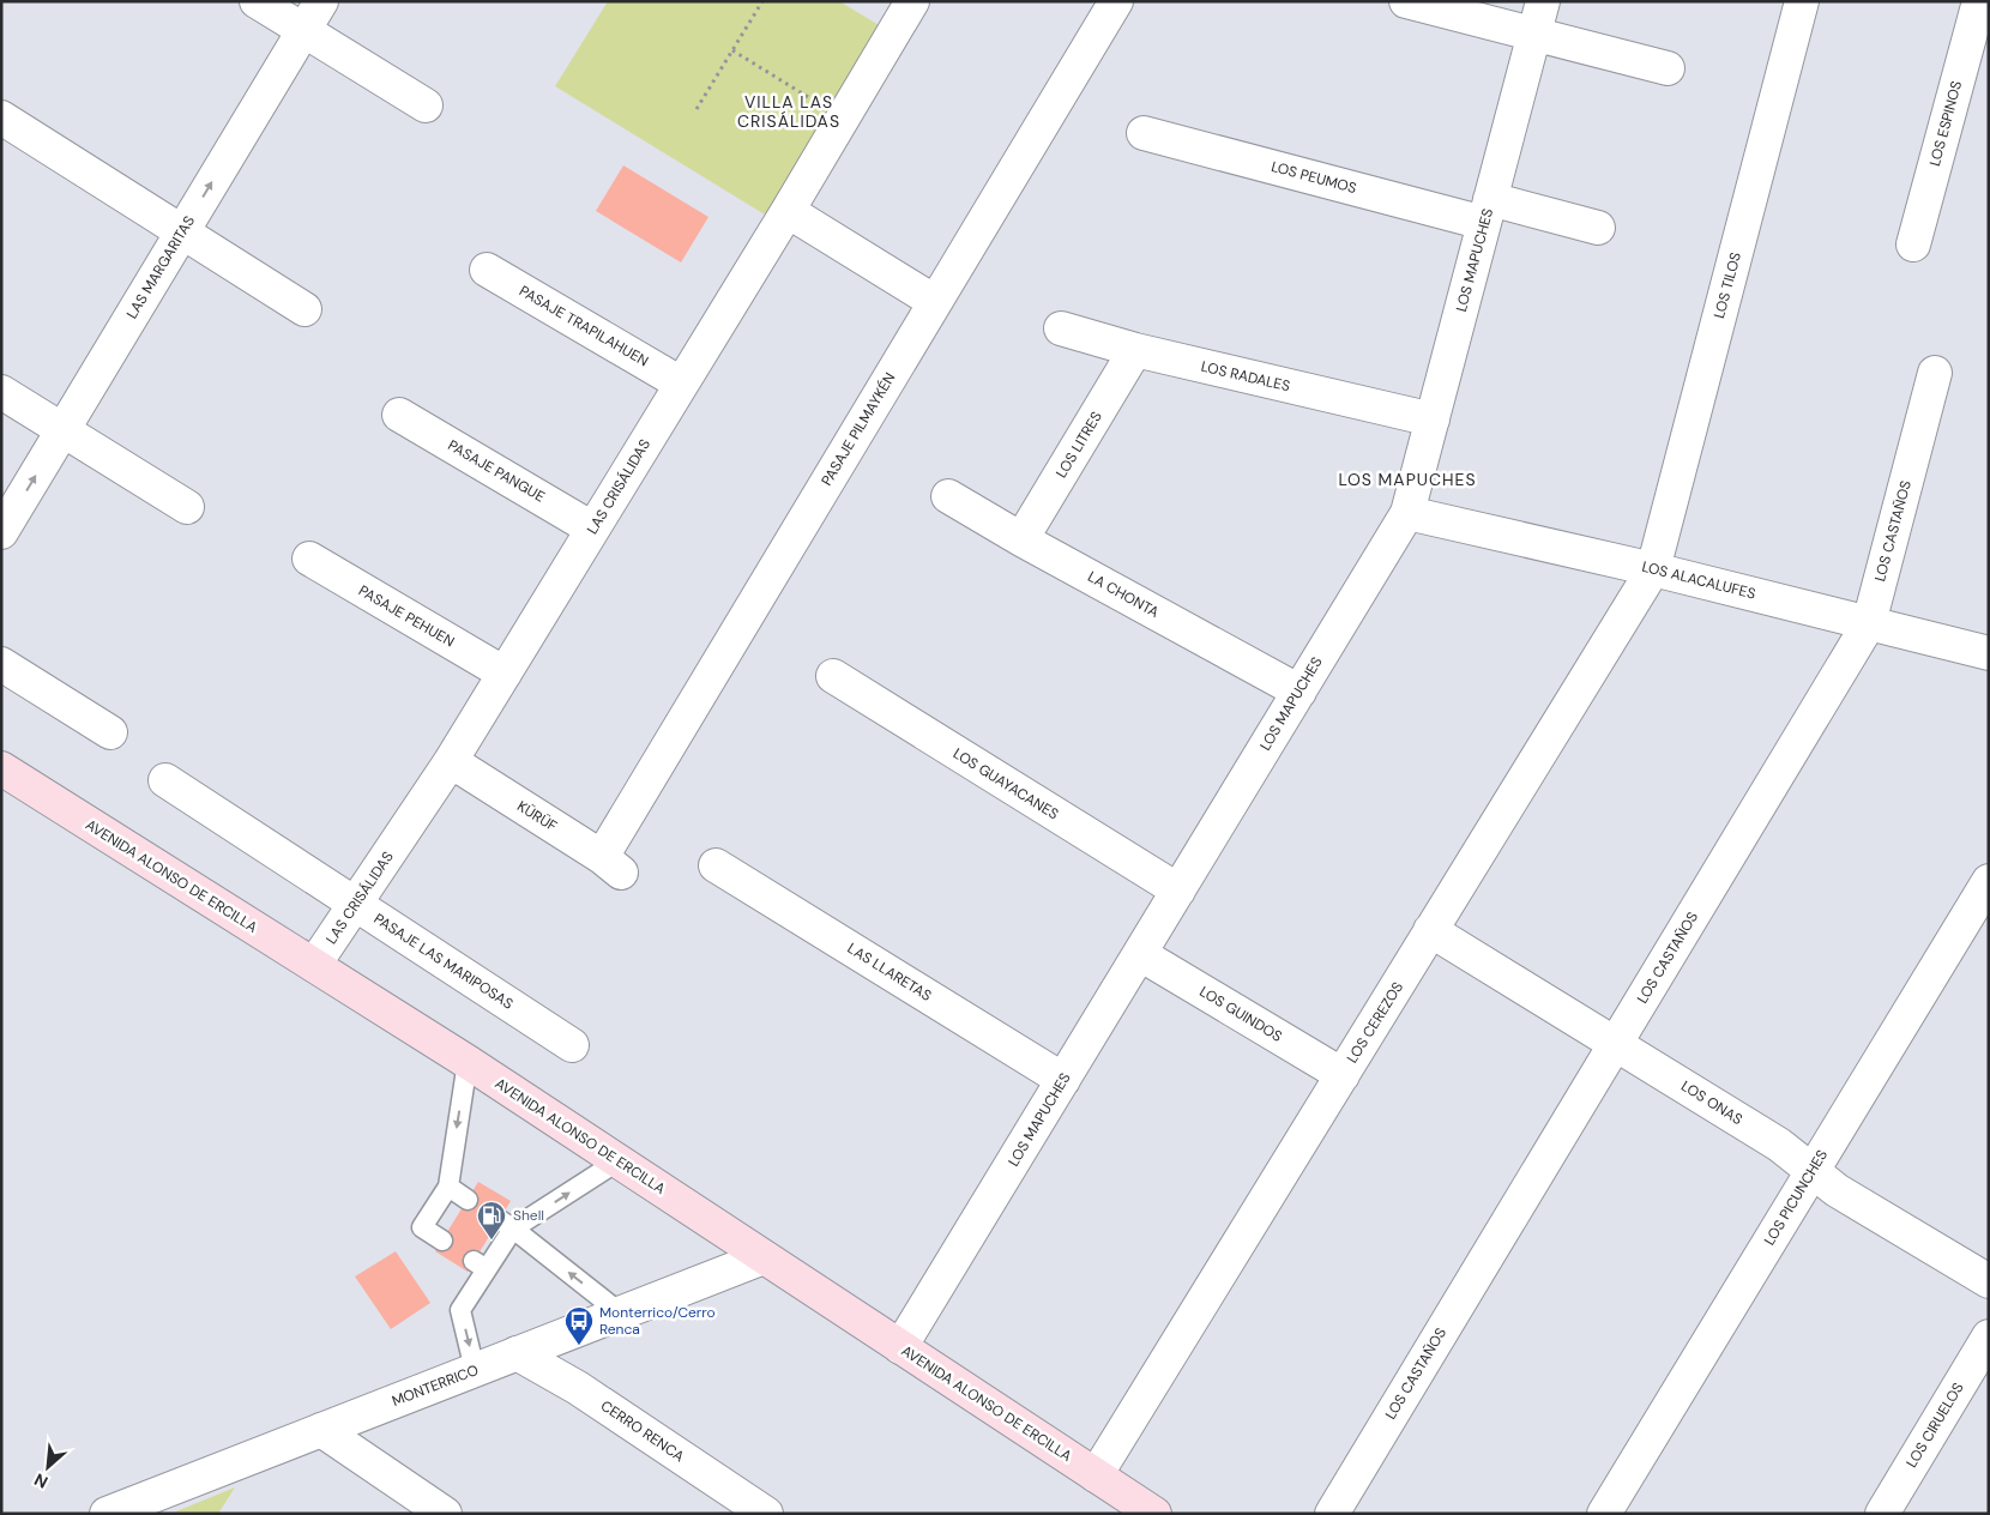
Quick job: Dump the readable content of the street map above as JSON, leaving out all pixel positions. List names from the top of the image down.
{
  "streets": {
    "main road": ["AVENIDA ALONSO DE ERCILLA"],
    "street": [
      "LOS ESPINOS",
      "LOS PEUMOS",
      "LOS MAPUCHES",
      "LAS MARGARITAS",
      "LOS TILOS",
      "PASAJE TRAPILAHUEN",
      "LOS RADALES",
      "PASAJE PILMAYKÉN",
      "LOS LITRES",
      "PASAJE PANGUE",
      "LAS CRISÁLIDAS",
      "LOS CASTAÑOS",
      "LOS ALACALUFES",
      "LA CHONTA",
      "PASAJE PEHUEN",
      "LOS GUAYACANES",
      "KÜRÜF",
      "PASAJE LAS MARIPOSAS",
      "LAS LLARETAS",
      "LOS GUINDOS",
      "LOS CEREZOS",
      "LOS ONAS",
      "LOS PICUNCHES",
      "MONTERRICO",
      "LOS CIRUELOS",
      "CERRO RENCA"
    ]
  },
  "crossings": [
    ["LOS PEUMOS", "LOS MAPUCHES"],
    ["LOS MAPUCHES", "LOS RADALES"],
    ["LOS MAPUCHES", "LOS ALACALUFES"],
    ["LOS MAPUCHES", "LA CHONTA"],
    ["LOS MAPUCHES", "LOS GUAYACANES"],
    ["LOS MAPUCHES", "AVENIDA ALONSO DE ERCILLA"],
    ["LOS MAPUCHES", "LAS LLARETAS"],
    ["LOS MAPUCHES", "LOS GUINDOS"],
    ["LOS TILOS", "LOS ALACALUFES"],
    ["LOS TILOS", "LOS CEREZOS"],
    ["PASAJE TRAPILAHUEN", "LAS CRISÁLIDAS"],
    ["LOS RADALES", "LOS LITRES"],
    ["PASAJE PILMAYKÉN", "KÜRÜF"],
    ["LOS LITRES", "LA CHONTA"],
    ["PASAJE PANGUE", "LAS CRISÁLIDAS"],
    ["LAS CRISÁLIDAS", "PASAJE PEHUEN"],
    ["LAS CRISÁLIDAS", "KÜRÜF"],
    ["LAS CRISÁLIDAS", "AVENIDA ALONSO DE ERCILLA"],
    ["LAS CRISÁLIDAS", "PASAJE LAS MARIPOSAS"],
    ["LOS CASTAÑOS", "LOS ALACALUFES"],
    ["LOS CASTAÑOS", "LOS ONAS"],
    ["LOS ALACALUFES", "LOS CEREZOS"],
    ["AVENIDA ALONSO DE ERCILLA", "LOS CEREZOS"],
    ["AVENIDA ALONSO DE ERCILLA", "MONTERRICO"],
    ["LOS GUINDOS", "LOS CEREZOS"],
    ["LOS CEREZOS", "LOS ONAS"],
    ["LOS ONAS", "LOS PICUNCHES"],
    ["MONTERRICO", "CERRO RENCA"]
  ],
  "one_way": ["LAS MARGARITAS"],
  "districts": ["VILLA LAS CRISÁLIDAS", "LOS MAPUCHES"],
  "places": {
    "fuel station": ["Shell"],
    "bus stop": ["Monterrico/Cerro Renca"]
  },
  "north": "bottom left"
}
